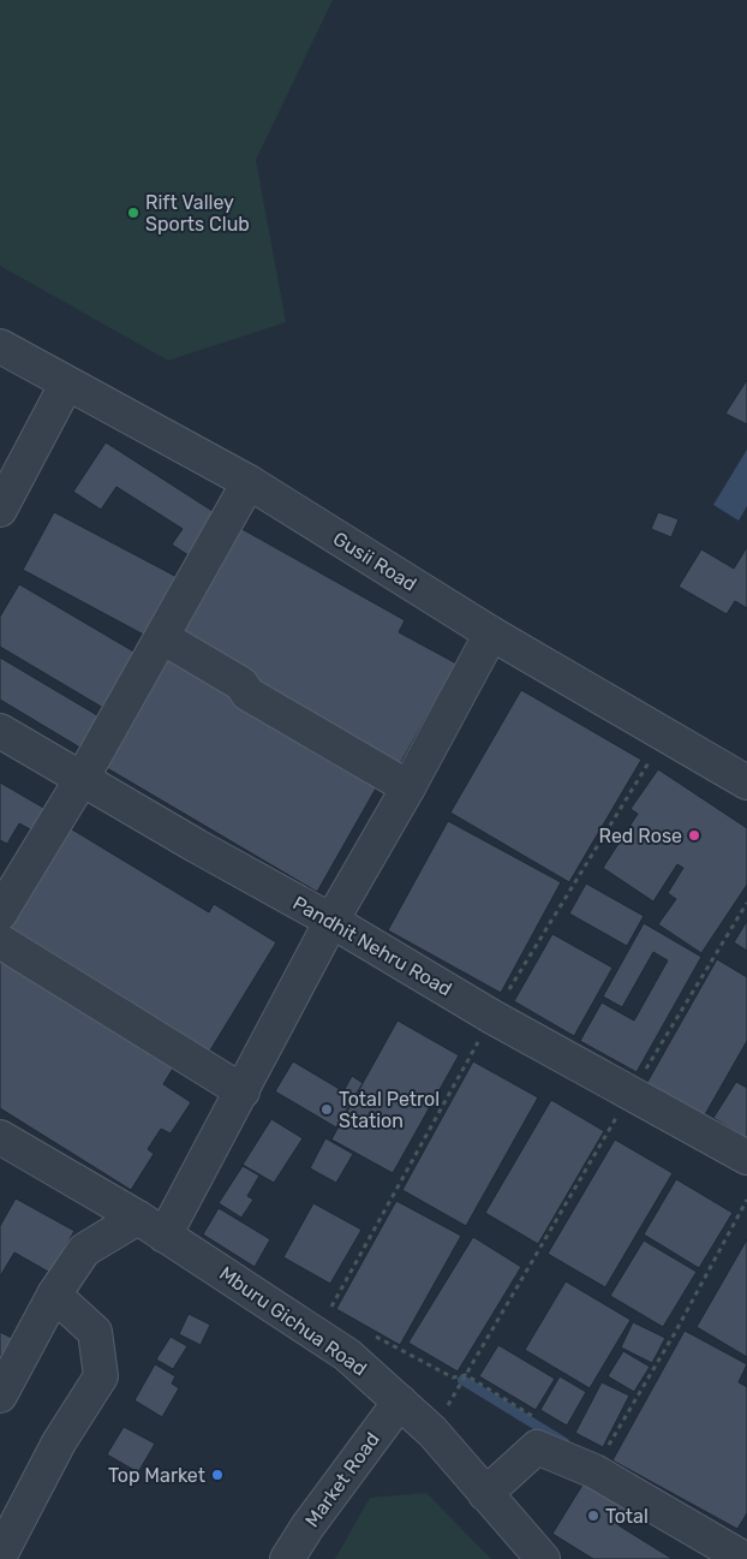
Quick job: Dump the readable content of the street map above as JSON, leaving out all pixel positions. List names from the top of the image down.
{
  "streets": {
    "street": [
      "Gusii Road",
      "Pandhit Nehru Road",
      "Mburu Gichua Road",
      "Market Road"
    ]
  },
  "crossings": [
    ["Mburu Gichua Road", "Market Road"]
  ],
  "places": [
    "Rift Valley Sports Club",
    "Red Rose",
    "Total Petrol Station",
    "Top Market",
    "Total"
  ]
}
